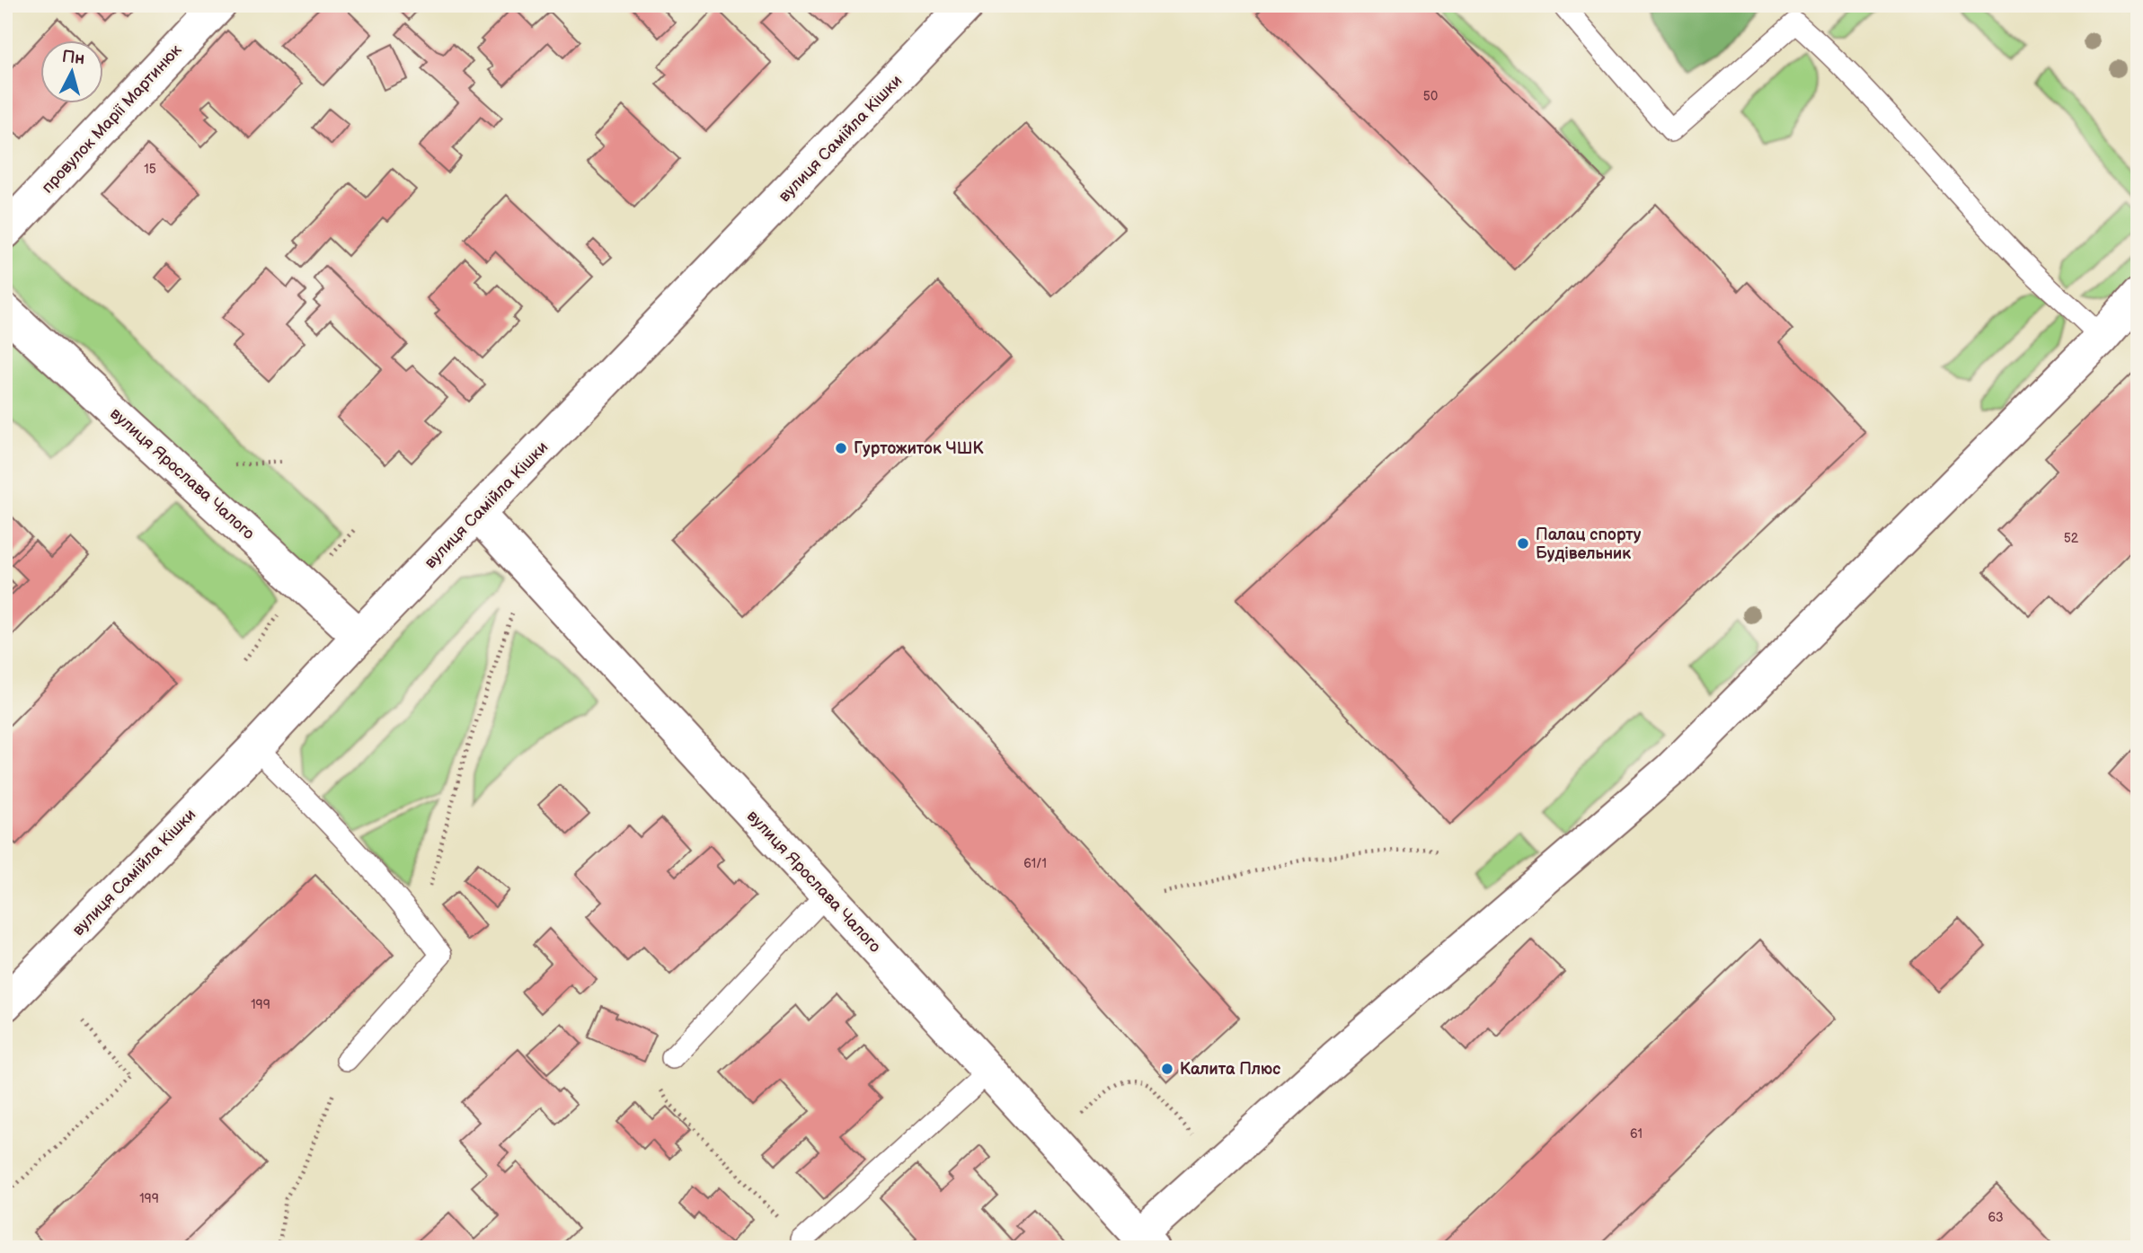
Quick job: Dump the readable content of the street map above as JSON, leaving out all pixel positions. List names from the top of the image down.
{
  "streets": {
    "street": ["провулок Марії Мартинюк", "вулиця Самійла Кішки", "вулиця Ярослава Чалого"]
  },
  "crossings": [
    ["вулиця Самійла Кішки", "вулиця Ярослава Чалого"]
  ],
  "places": ["Гуртожиток ЧШК", "Палац спорту Будівельник", "Калита Плюс"],
  "house_numbers": [
    "50",
    "15",
    "52",
    "61/1",
    "199",
    "61",
    "199",
    "63"
  ],
  "north": "top"
}
